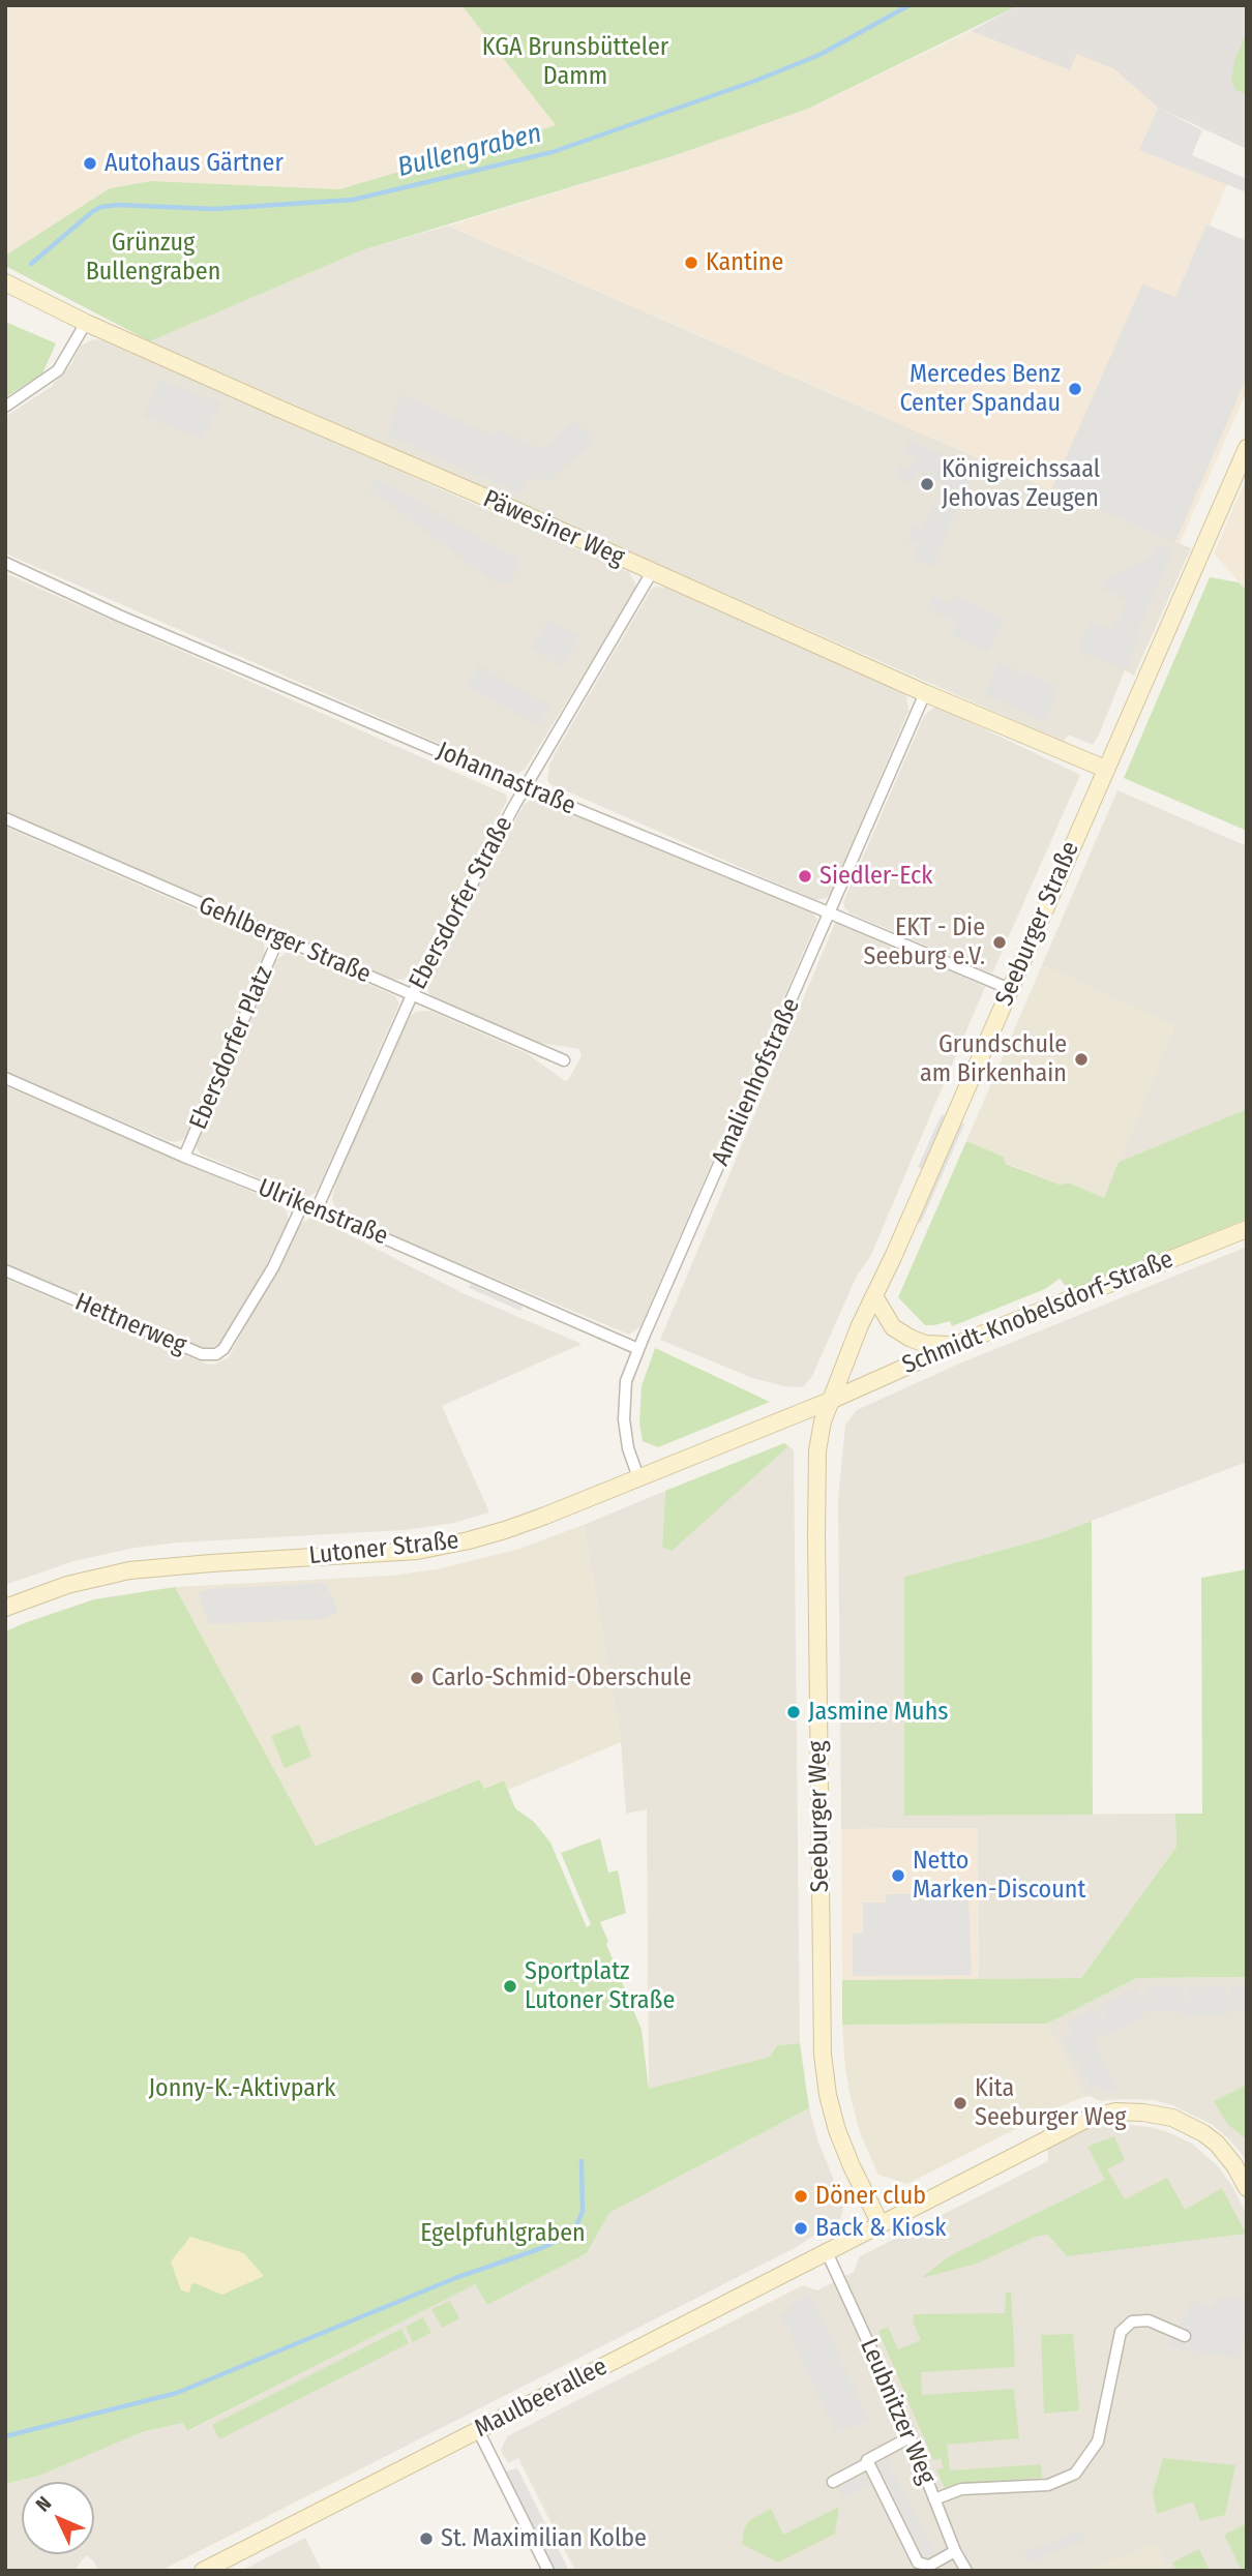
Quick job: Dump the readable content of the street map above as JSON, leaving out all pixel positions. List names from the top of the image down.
{
  "streets": {
    "street": [
      "Päwesiner Weg",
      "Johannastraße",
      "Ebersdorfer Straße",
      "Seeburger Straße",
      "Gehlberger Straße",
      "Ebersdorfer Platz",
      "Amalienhofstraße",
      "Ulrikenstraße",
      "Schmidt-Knobelsdorf-Straße",
      "Hettnerweg",
      "Lutoner Straße",
      "Seeburger Weg",
      "Maulbeerallee",
      "Leubnitzer Weg"
    ]
  },
  "crossings": [
    ["Päwesiner Weg", "Ebersdorfer Straße"],
    ["Päwesiner Weg", "Seeburger Straße"],
    ["Päwesiner Weg", "Amalienhofstraße"],
    ["Johannastraße", "Ebersdorfer Straße"],
    ["Johannastraße", "Seeburger Straße"],
    ["Johannastraße", "Amalienhofstraße"],
    ["Ebersdorfer Straße", "Gehlberger Straße"],
    ["Ebersdorfer Straße", "Ulrikenstraße"],
    ["Seeburger Straße", "Schmidt-Knobelsdorf-Straße"],
    ["Seeburger Straße", "Lutoner Straße"],
    ["Seeburger Straße", "Seeburger Weg"],
    ["Gehlberger Straße", "Ebersdorfer Platz"],
    ["Ebersdorfer Platz", "Ulrikenstraße"],
    ["Amalienhofstraße", "Ulrikenstraße"],
    ["Amalienhofstraße", "Lutoner Straße"],
    ["Ulrikenstraße", "Hettnerweg"],
    ["Schmidt-Knobelsdorf-Straße", "Lutoner Straße"],
    ["Schmidt-Knobelsdorf-Straße", "Seeburger Weg"],
    ["Lutoner Straße", "Seeburger Weg"],
    ["Seeburger Weg", "Maulbeerallee"],
    ["Maulbeerallee", "Leubnitzer Weg"]
  ],
  "water": ["Bullengraben"],
  "parks": [
    "KGA Brunsbütteler Damm",
    "Grünzug Bullengraben",
    "Jonny-K.-Aktivpark",
    "Egelpfuhlgraben"
  ],
  "places": [
    "Autohaus Gärtner",
    "Kantine",
    "Mercedes Benz Center Spandau",
    "Königreichssaal Jehovas Zeugen",
    "Siedler-Eck",
    "EKT - Die Seeburg e.V.",
    "Grundschule am Birkenhain",
    "Carlo-Schmid-Oberschule",
    "Jasmine Muhs",
    "Netto Marken-Discount",
    "Sportplatz Lutoner Straße",
    "Kita Seeburger Weg",
    "Döner club",
    "Back & Kiosk",
    "St. Maximilian Kolbe"
  ],
  "north": "top left"
}
